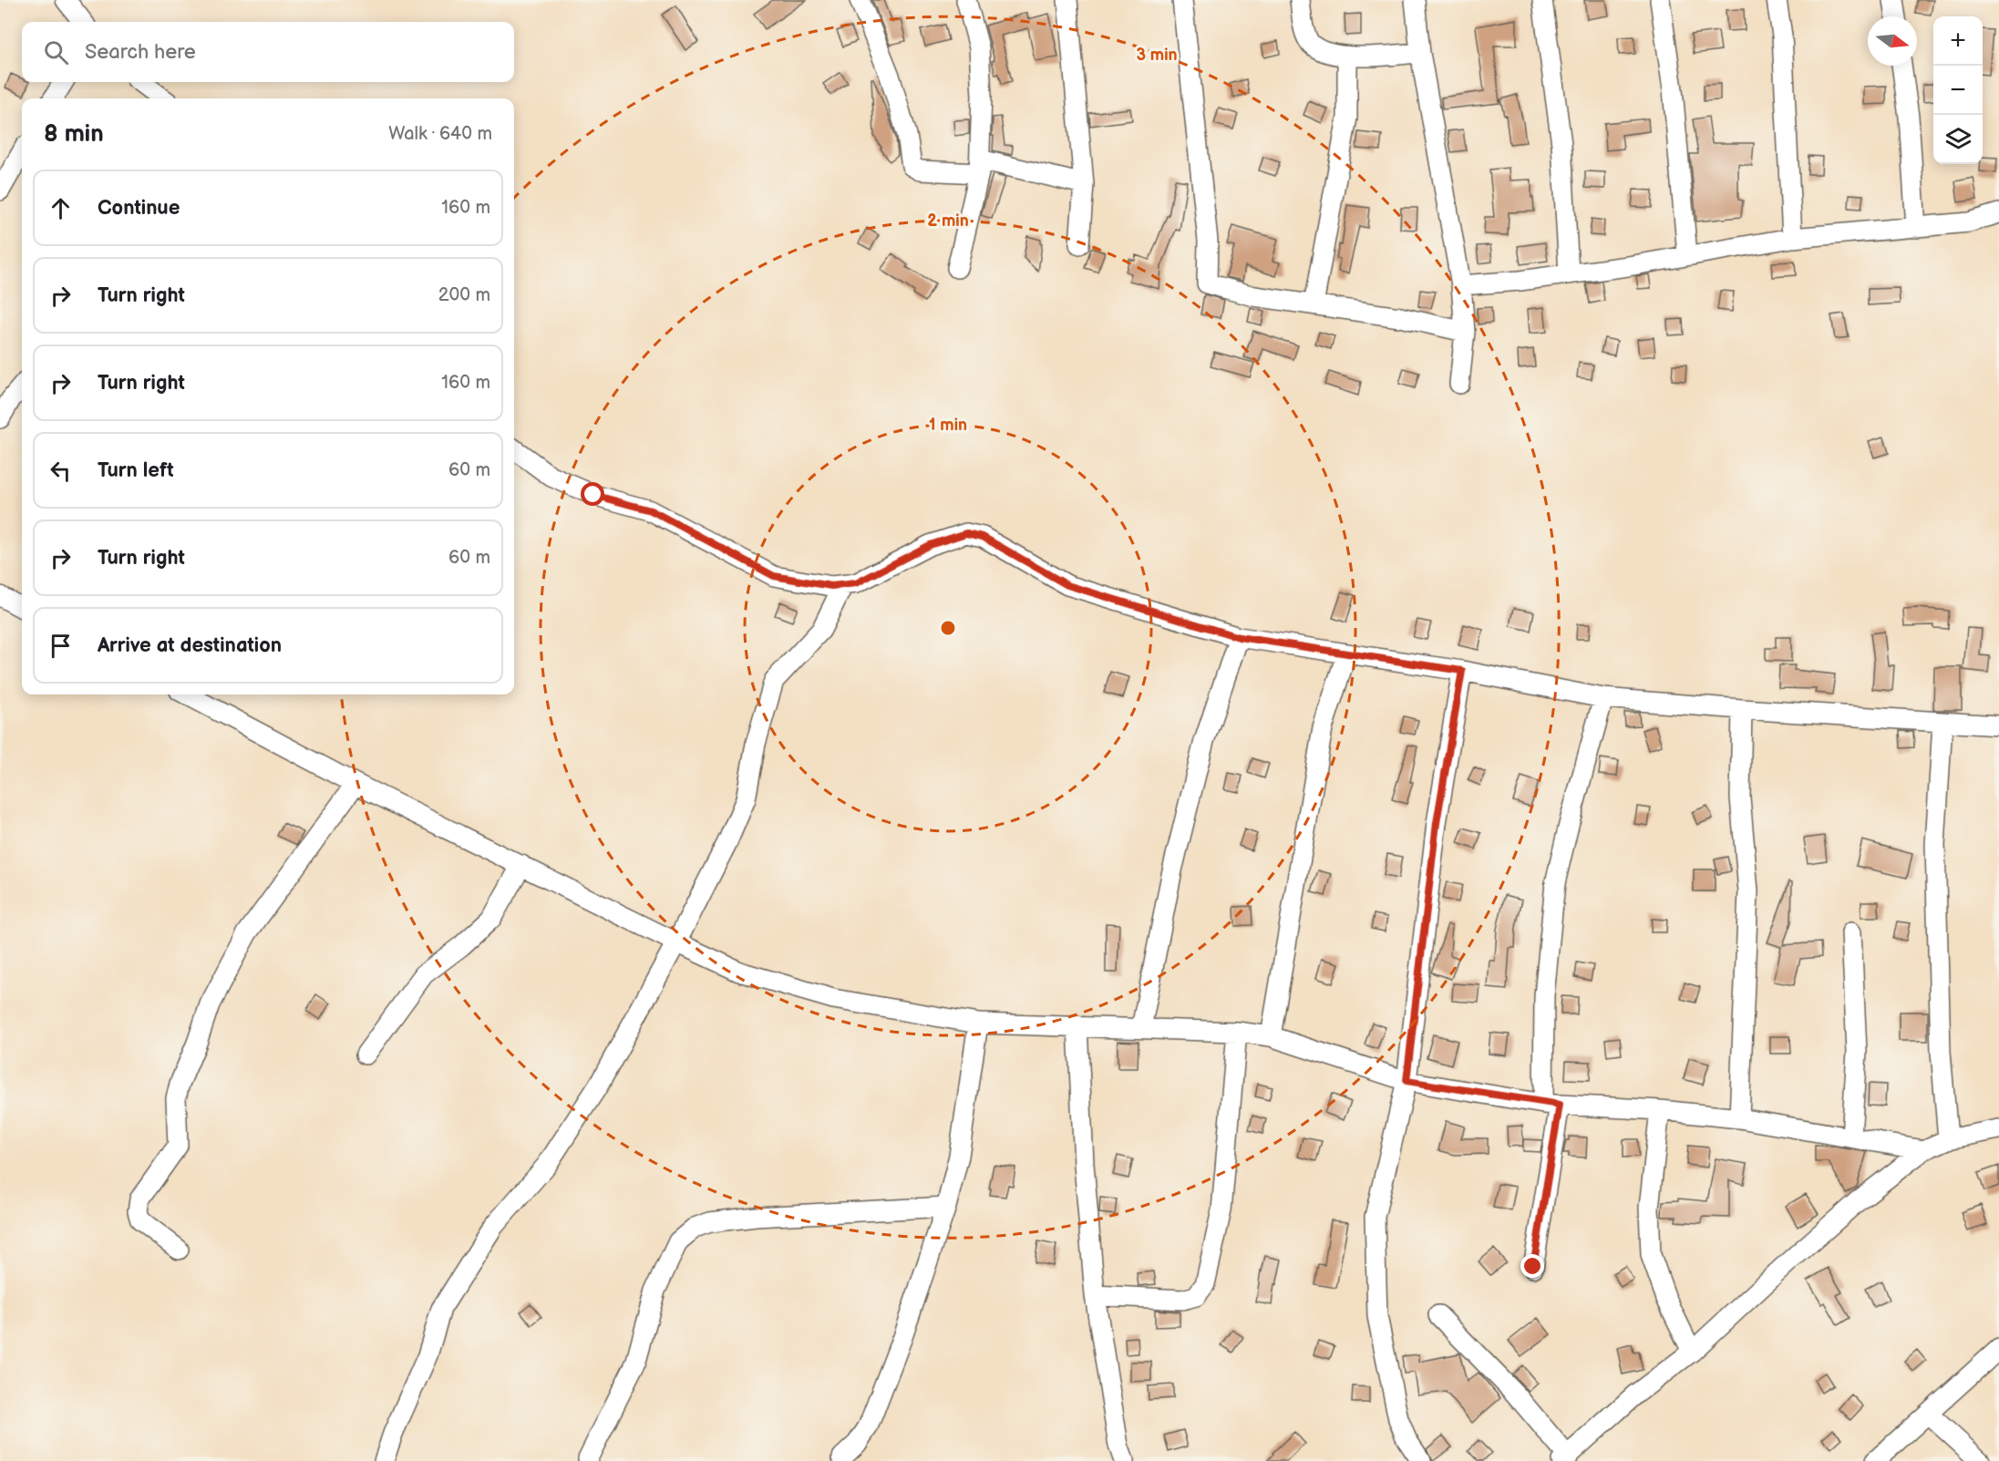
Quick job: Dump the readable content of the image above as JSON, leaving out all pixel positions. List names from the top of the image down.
{
  "north": "right",
  "page": {
    "map_buttons": ["+", "−"],
    "search": "Search here",
    "heading": ["8 min", "Walk · 640 m"],
    "list": [
      ["Continue", "160 m"],
      ["Turn right", "200 m"],
      ["Turn right", "160 m"],
      ["Turn left", "60 m"],
      ["Turn right", "60 m"],
      "Arrive at destination"
    ]
  },
  "rings": ["3 min", "2 min", "1 min"]
}
